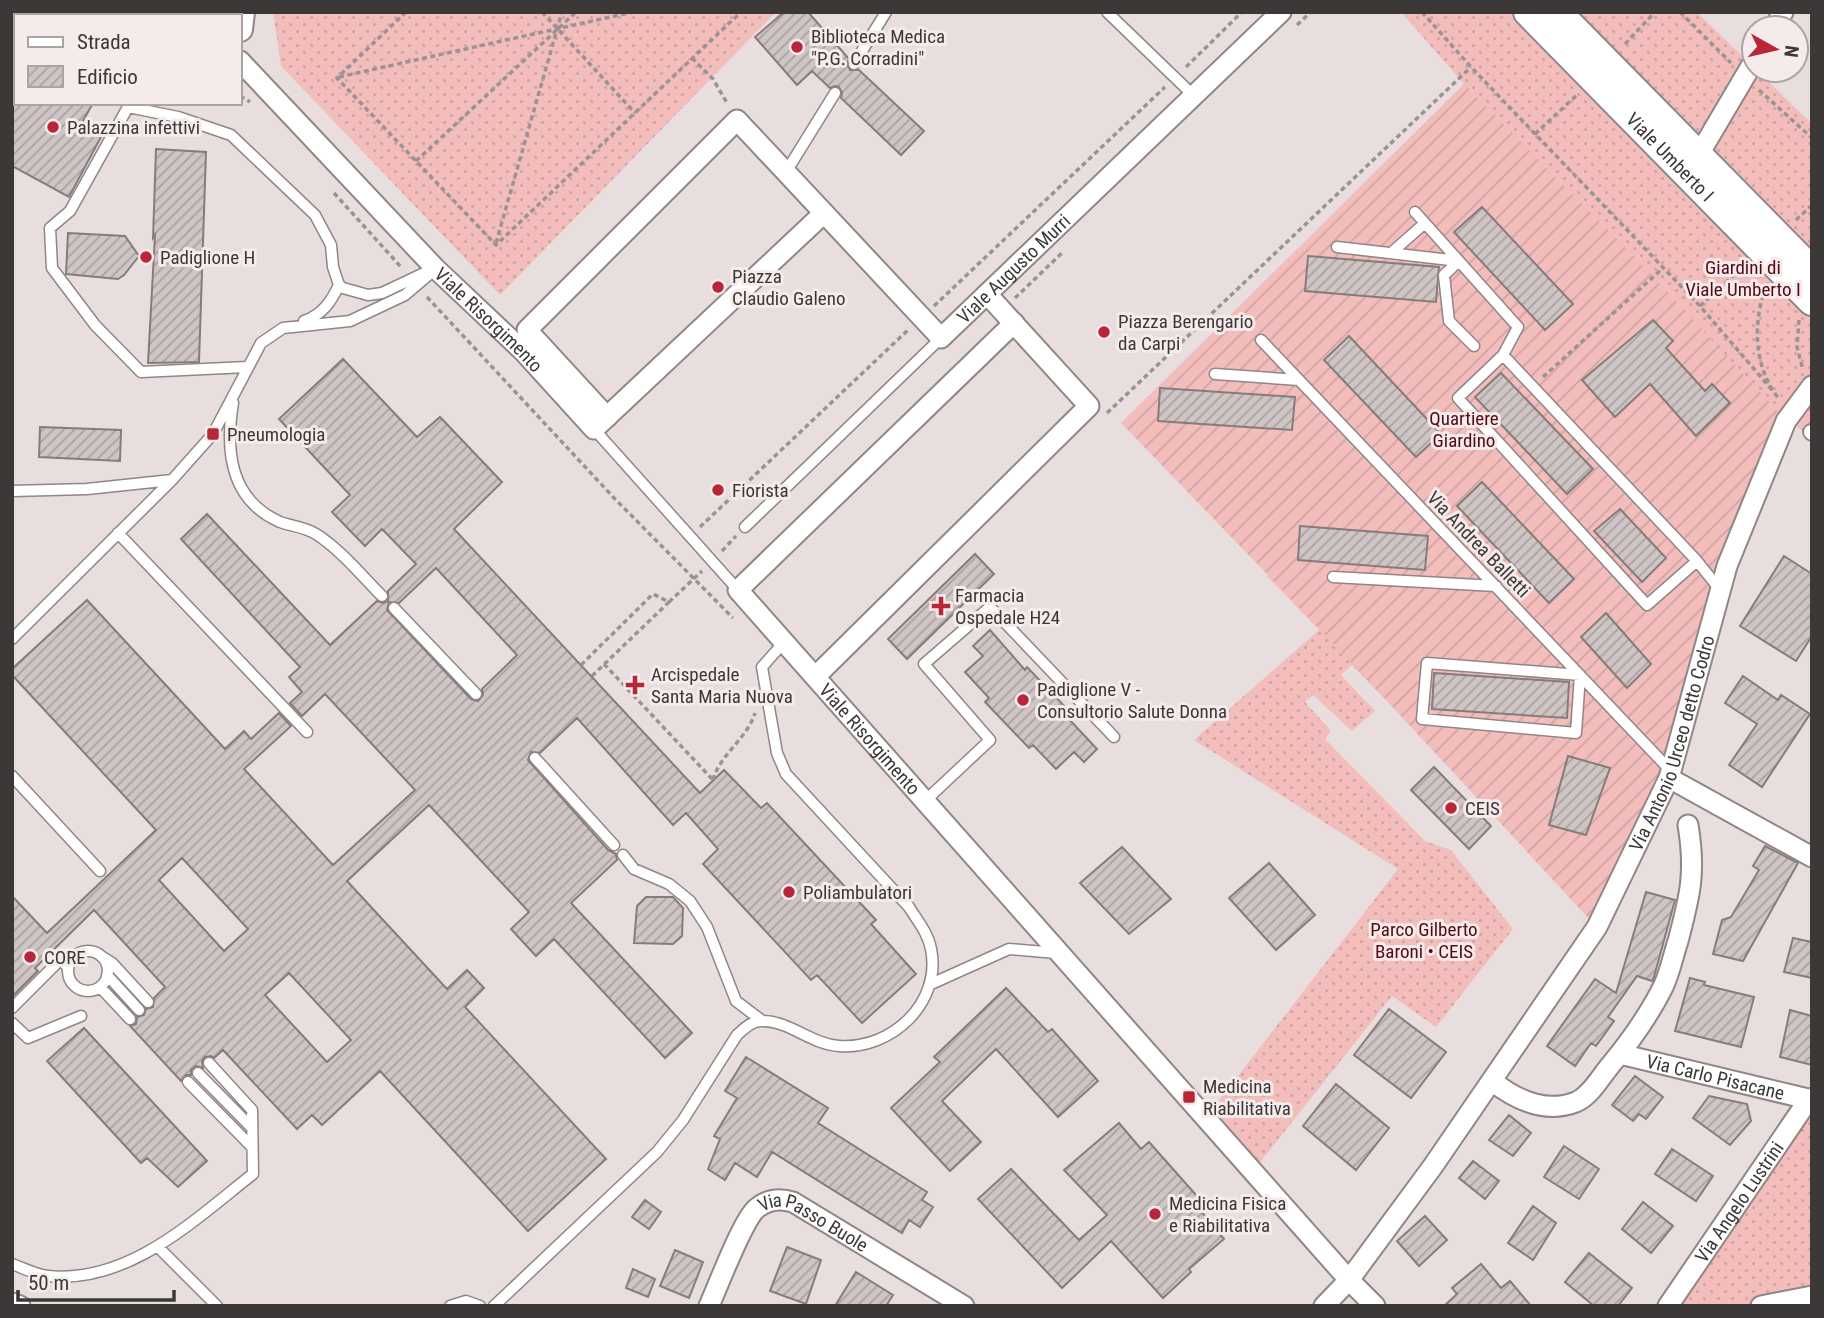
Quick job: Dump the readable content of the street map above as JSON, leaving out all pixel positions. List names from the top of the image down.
{
  "streets": {
    "main road": ["Viale Umberto I"],
    "street": [
      "Viale Augusto Murri",
      "Viale Risorgimento",
      "Via Antonio Urceo detto Codro",
      "Via Carlo Pisacane",
      "Via Angelo Lustrini",
      "Via Passo Buole"
    ],
    "lane": ["Via Andrea Balletti"]
  },
  "crossings": [
    ["Viale Augusto Murri", "Viale Risorgimento"],
    ["Viale Risorgimento", "Via Antonio Urceo detto Codro"],
    ["Via Andrea Balletti", "Via Antonio Urceo detto Codro"],
    ["Via Carlo Pisacane", "Via Angelo Lustrini"]
  ],
  "parks": ["Giardini di Viale Umberto I", "Quartiere Giardino", "Parco Gilberto Baroni • CEIS"],
  "places": {
    "other": [
      "Biblioteca Medica \"P.G. Corradini\"",
      "Palazzina infettivi",
      "Padiglione H",
      "Piazza Claudio Galeno",
      "Piazza Berengario da Carpi",
      "Fiorista",
      "Padiglione V - Consultorio Salute Donna",
      "CEIS",
      "Poliambulatori",
      "CORE",
      "Medicina Fisica e Riabilitativa"
    ],
    "transit": ["Pneumologia", "Medicina Riabilitativa"],
    "health": ["Farmacia Ospedale H24", "Arcispedale Santa Maria Nuova"]
  },
  "legend": ["Strada", "Edificio"],
  "scale_bar": "50 m",
  "north": "right"
}
